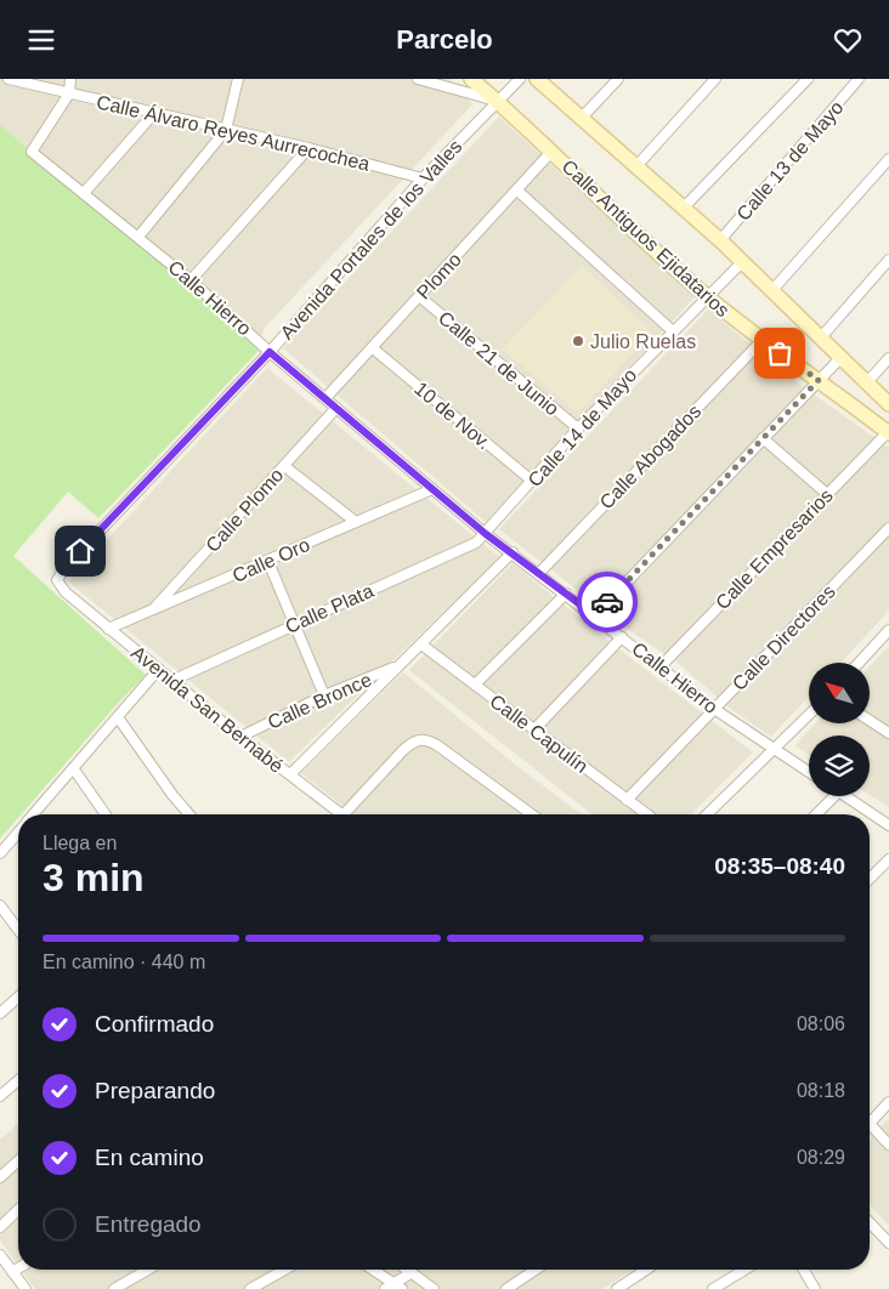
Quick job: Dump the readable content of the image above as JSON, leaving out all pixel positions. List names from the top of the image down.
{
  "streets": {
    "street": [
      "Calle Álvaro Reyes Aurrecochea",
      "Calle 13 de Mayo",
      "Calle Antiguos Ejidatarios",
      "Avenida Portales de los Valles",
      "Plomo",
      "Calle Hierro",
      "Calle 21 de Junio",
      "10 de Nov.",
      "Calle 14 de Mayo",
      "Calle Abogados",
      "Calle Plomo",
      "Calle Empresarios",
      "Calle Oro",
      "Calle Plata",
      "Calle Directores",
      "Calle Bronce",
      "Avenida San Bernabé",
      "Calle Capulín"
    ]
  },
  "crossings": [
    ["Calle Álvaro Reyes Aurrecochea", "Avenida Portales de los Valles"],
    ["Calle Álvaro Reyes Aurrecochea", "Calle Hierro"],
    ["Calle Antiguos Ejidatarios", "Avenida Portales de los Valles"],
    ["Calle Antiguos Ejidatarios", "Plomo"],
    ["Calle Antiguos Ejidatarios", "Calle 14 de Mayo"],
    ["Calle Antiguos Ejidatarios", "Calle Abogados"],
    ["Calle Antiguos Ejidatarios", "Calle Empresarios"],
    ["Avenida Portales de los Valles", "Calle Hierro"],
    ["Avenida Portales de los Valles", "Avenida San Bernabé"],
    ["Plomo", "Calle Hierro"],
    ["Plomo", "Calle 21 de Junio"],
    ["Plomo", "10 de Nov."],
    ["Calle Hierro", "Calle 14 de Mayo"],
    ["Calle Hierro", "Calle Abogados"],
    ["Calle Hierro", "Calle Plomo"],
    ["Calle Hierro", "Calle Empresarios"],
    ["Calle Hierro", "Calle Oro"],
    ["Calle Hierro", "Calle Plata"],
    ["Calle Hierro", "Calle Directores"],
    ["Calle Hierro", "Calle Bronce"],
    ["Calle 21 de Junio", "Calle 14 de Mayo"],
    ["10 de Nov.", "Calle 14 de Mayo"],
    ["Calle 14 de Mayo", "Calle Plata"],
    ["Calle Plomo", "Calle Oro"],
    ["Calle Oro", "Avenida San Bernabé"],
    ["Calle Plata", "Avenida San Bernabé"],
    ["Calle Directores", "Calle Capulín"],
    ["Calle Bronce", "Avenida San Bernabé"],
    ["Calle Bronce", "Calle Capulín"]
  ],
  "places": ["Julio Ruelas"],
  "north": "top left",
  "page": {
    "header": "Parcelo",
    "heading": ["3 min", "Llega en", "08:35–08:40"],
    "bar": "En camino · 440 m",
    "list": [
      ["Confirmado", "08:06"],
      ["Preparando", "08:18"],
      ["En camino", "08:29"],
      "Entregado"
    ]
  }
}
